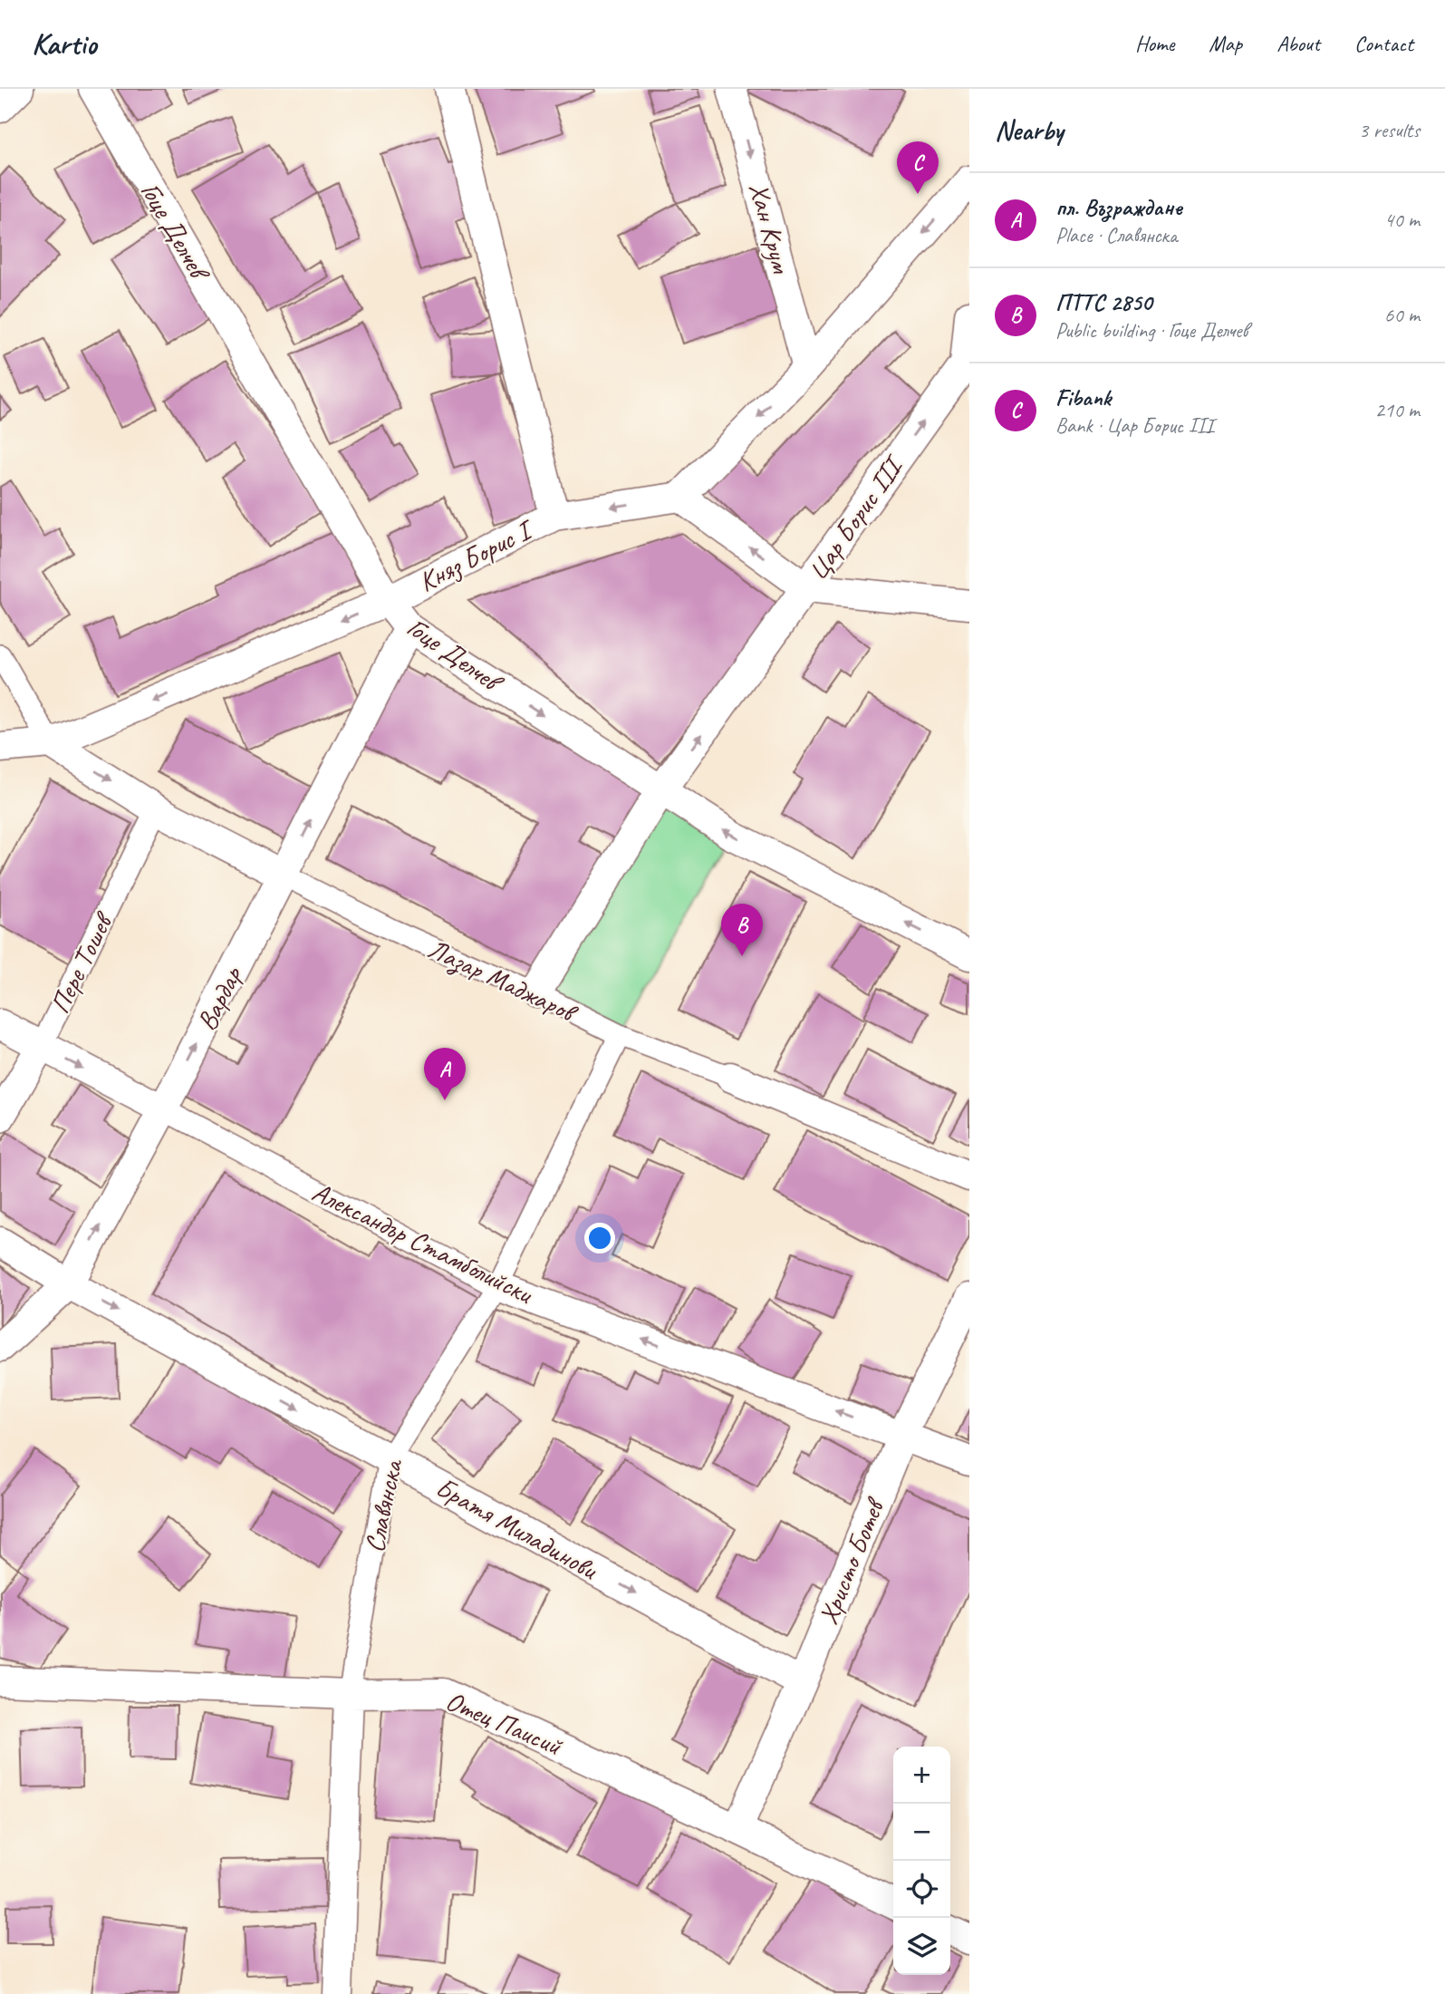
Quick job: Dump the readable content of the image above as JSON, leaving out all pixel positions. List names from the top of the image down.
{
  "streets": {
    "street": [
      "Хан Крум",
      "Гоце Делчев",
      "Цар Борис III",
      "Княз Борис I",
      "Пере Тошев",
      "Лазар Маджаров",
      "Вардар",
      "Александър Стамболийски",
      "Славянска",
      "Братя Миладинови",
      "Христо Ботев",
      "Отец Паисий"
    ]
  },
  "crossings": [
    ["Гоце Делчев", "Княз Борис I"],
    ["Гоце Делчев", "Вардар"],
    ["Цар Борис III", "Княз Борис I"],
    ["Княз Борис I", "Лазар Маджаров"],
    ["Пере Тошев", "Лазар Маджаров"],
    ["Пере Тошев", "Александър Стамболийски"],
    ["Лазар Маджаров", "Вардар"],
    ["Лазар Маджаров", "Славянска"],
    ["Вардар", "Александър Стамболийски"],
    ["Вардар", "Братя Миладинови"],
    ["Александър Стамболийски", "Славянска"],
    ["Александър Стамболийски", "Христо Ботев"],
    ["Славянска", "Братя Миладинови"],
    ["Славянска", "Отец Паисий"],
    ["Братя Миладинови", "Христо Ботев"],
    ["Христо Ботев", "Отец Паисий"]
  ],
  "one_way": [
    "Хан Крум",
    "Княз Борис I",
    "Вардар",
    "Братя Миладинови"
  ],
  "page": {
    "header": "Kartio",
    "nav": [
      "Home",
      "Map",
      "About",
      "Contact"
    ],
    "heading": ["Nearby", "3 results"],
    "pins": ["C", "B", "A"],
    "list": [
      {
        "mark": "A",
        "name": "пл. Възраждане",
        "note": "Place · Славянска",
        "value": "40 m"
      },
      {
        "mark": "B",
        "name": "ПТТС 2850",
        "note": "Public building · Гоце Делчев",
        "value": "60 m"
      },
      {
        "mark": "C",
        "name": "Fibank",
        "note": "Bank · Цар Борис III",
        "value": "210 m"
      }
    ],
    "map_buttons": ["+", "−"]
  }
}
